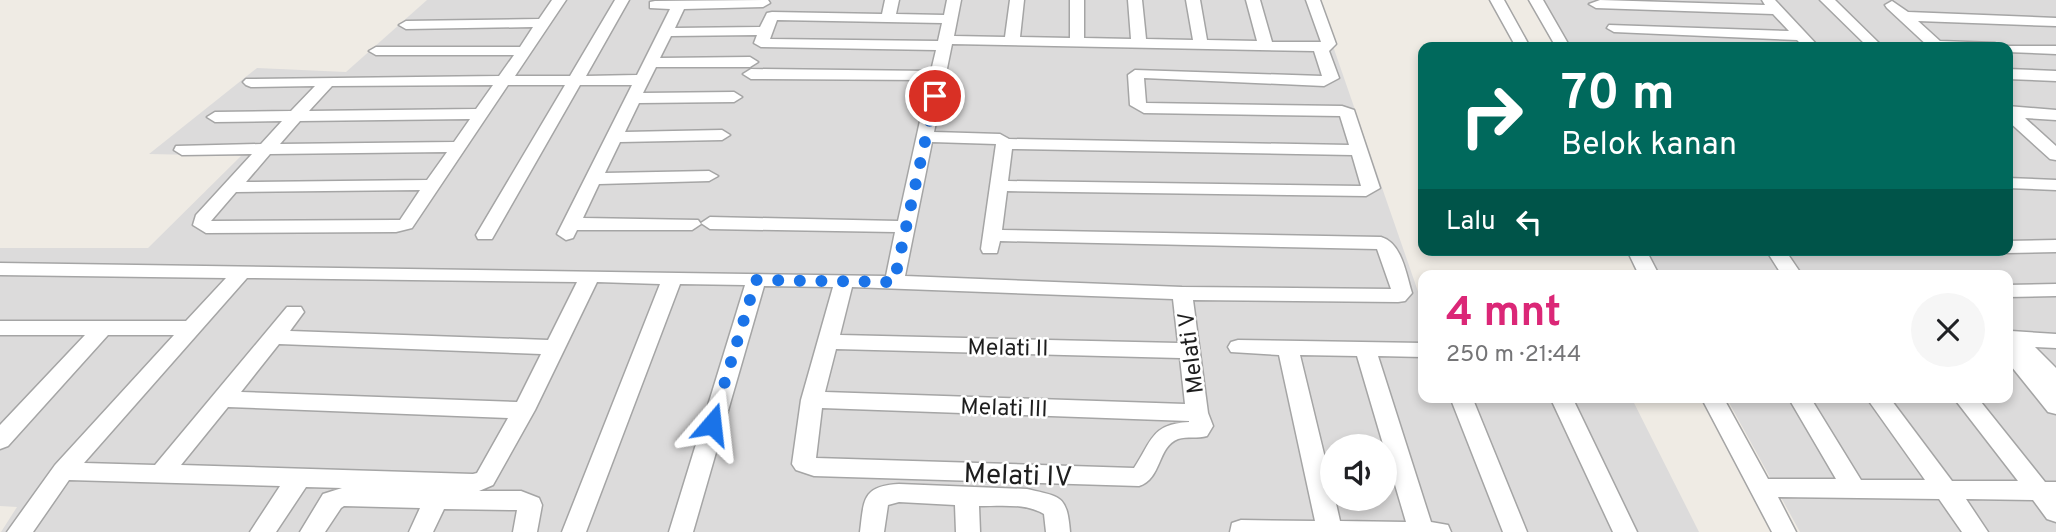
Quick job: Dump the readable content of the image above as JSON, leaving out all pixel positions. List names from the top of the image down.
{
  "streets": {
    "street": [
      "Melati II",
      "Melati V",
      "Melati III",
      "Melati IV"
    ]
  },
  "crossings": [
    ["Melati II", "Melati V"],
    ["Melati V", "Melati III"],
    ["Melati V", "Melati IV"],
    ["Melati III", "Melati IV"]
  ],
  "page": {
    "turn": ["70 m", "Belok kanan"],
    "then": "Lalu",
    "heading": ["4 mnt", "250 m · 21:44"]
  }
}
